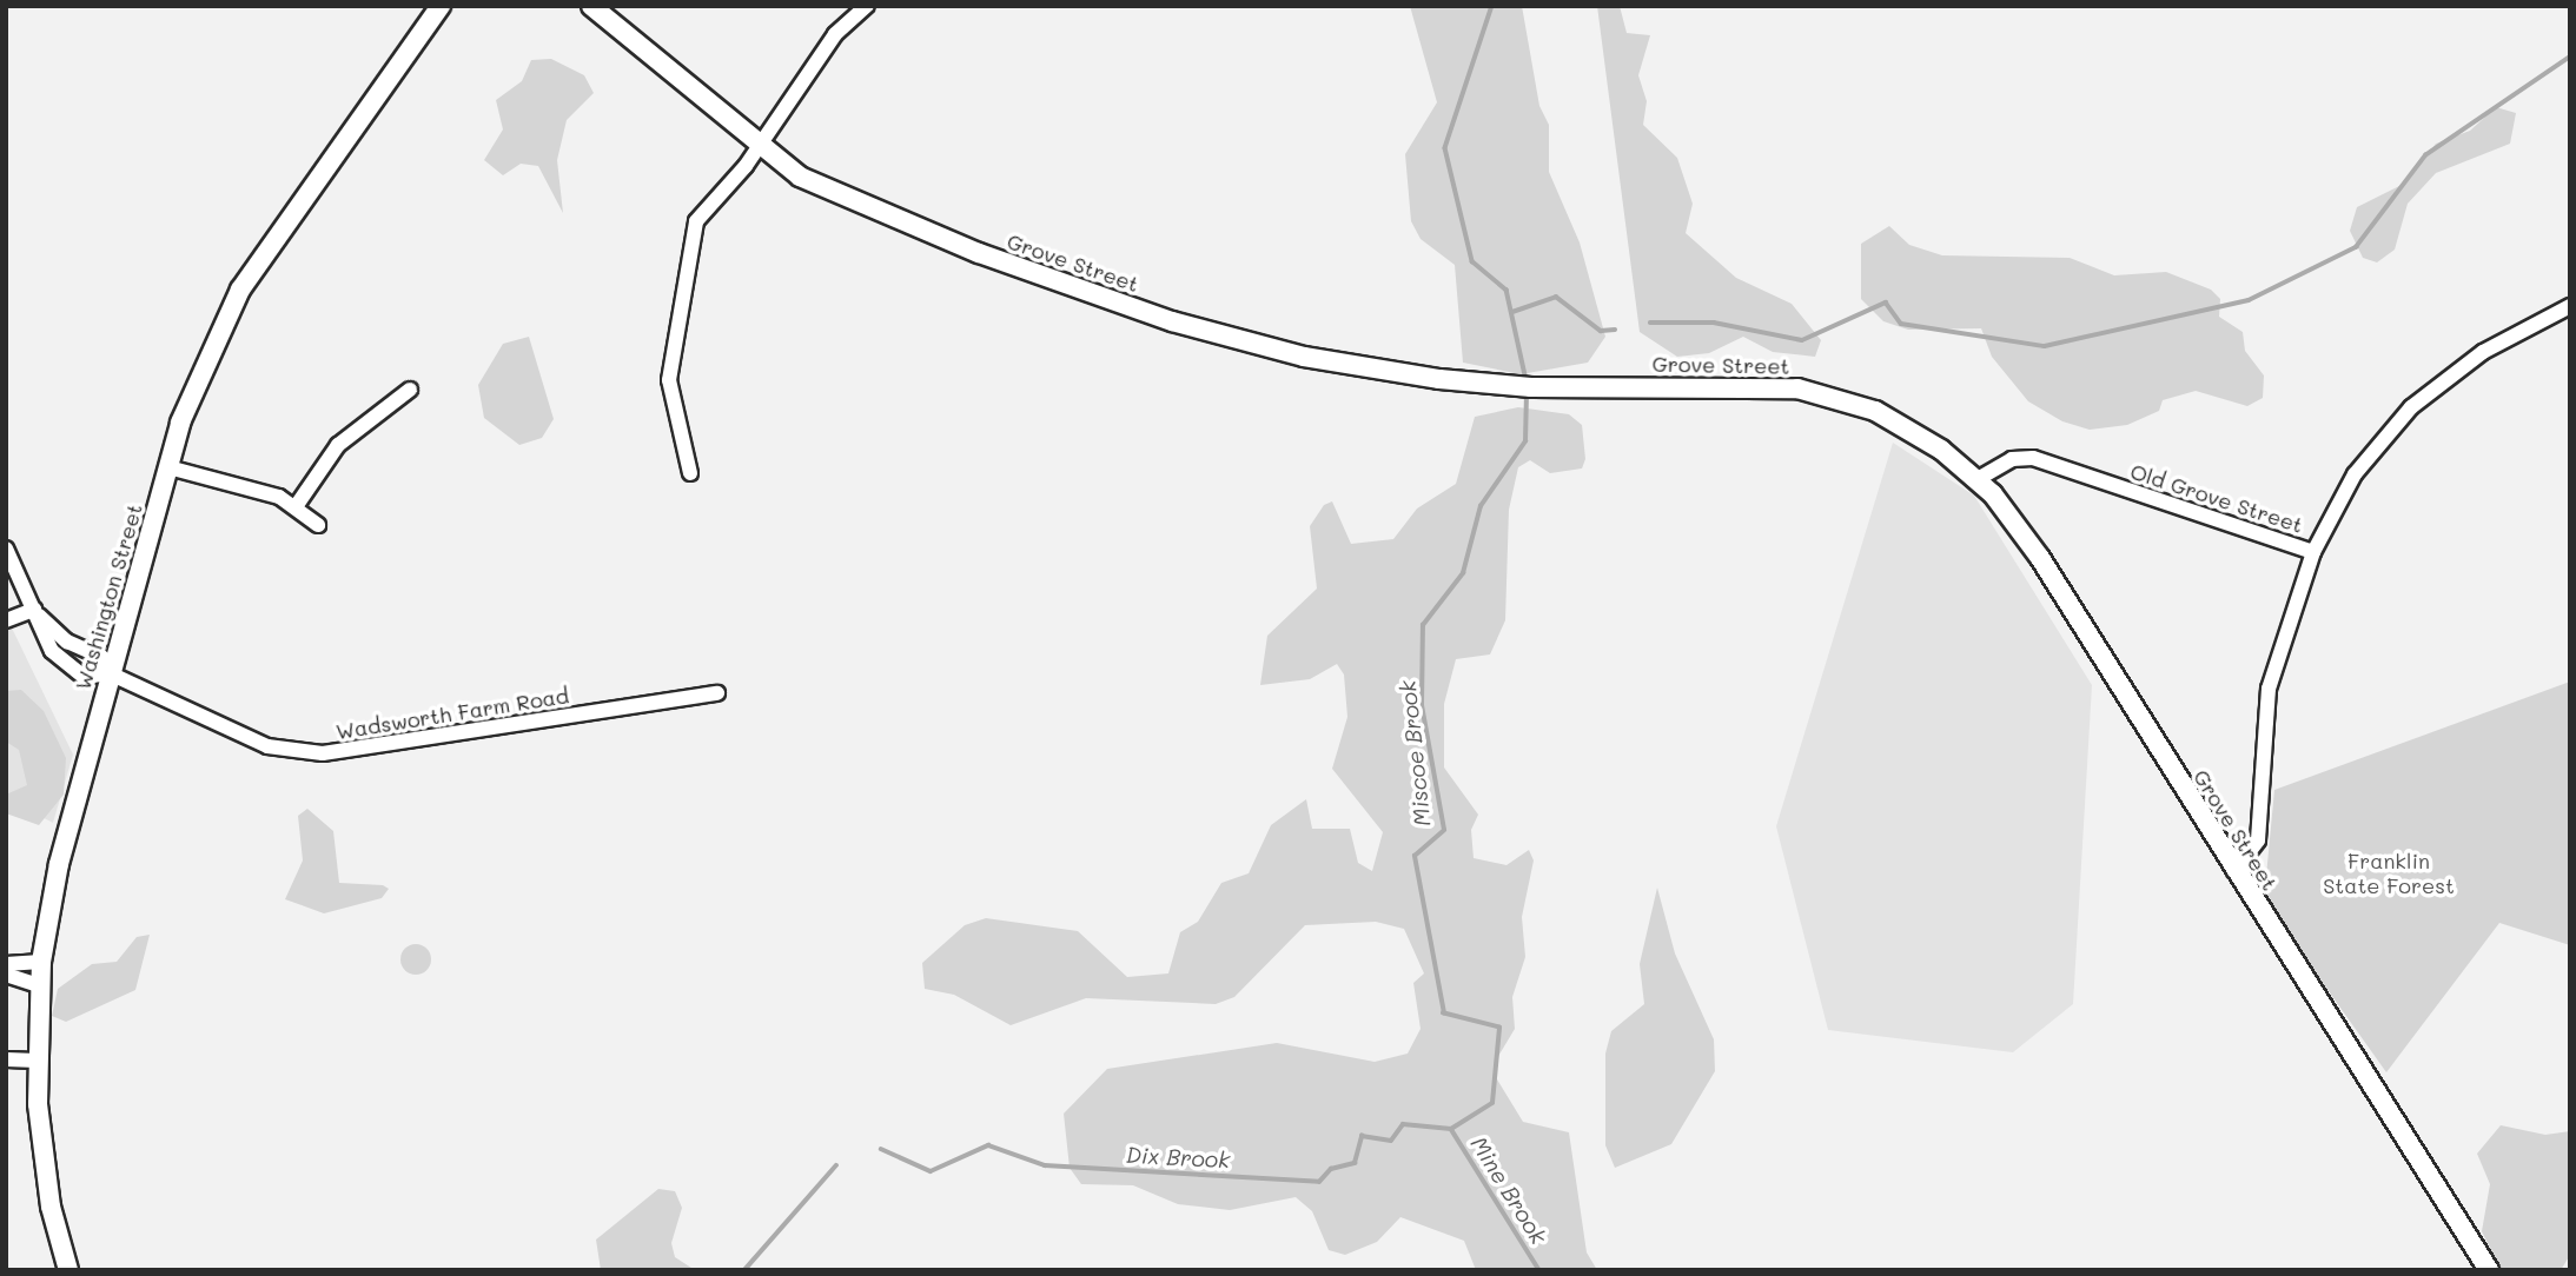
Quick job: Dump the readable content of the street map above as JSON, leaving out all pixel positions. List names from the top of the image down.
{
  "streets": {
    "main road": ["Grove Street", "Washington Street"],
    "street": ["Old Grove Street", "Wadsworth Farm Road"]
  },
  "crossings": [
    ["Grove Street", "Old Grove Street"],
    ["Washington Street", "Wadsworth Farm Road"]
  ],
  "water": ["Miscoe Brook", "Dix Brook", "Mine Brook"],
  "parks": ["Franklin State Forest"]
}
